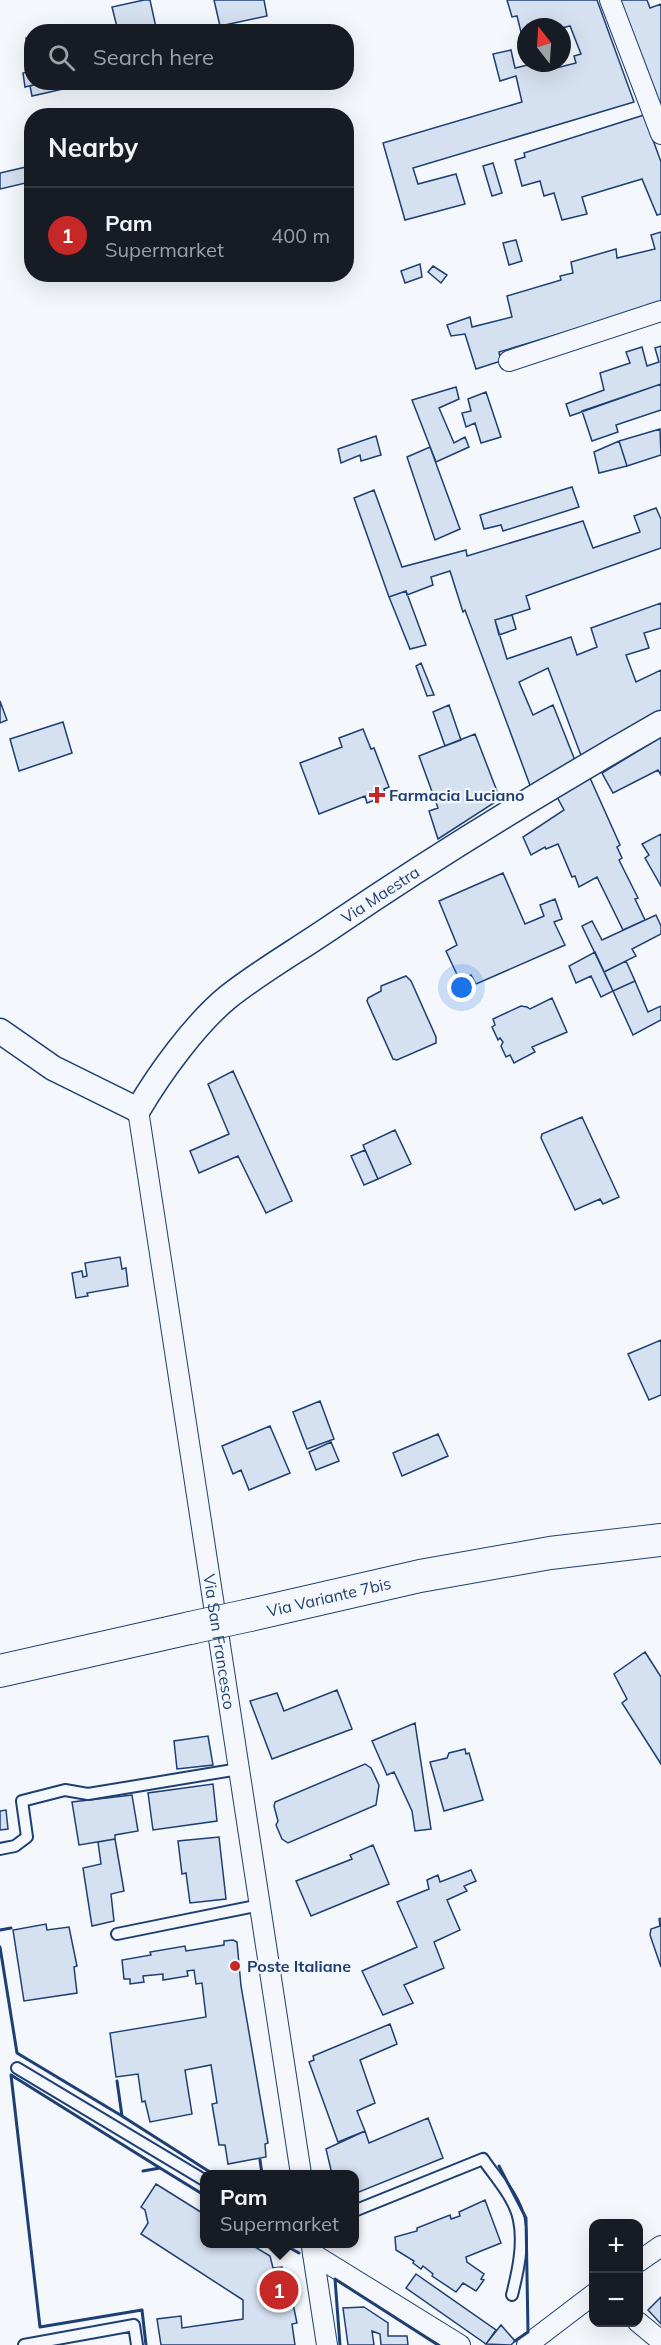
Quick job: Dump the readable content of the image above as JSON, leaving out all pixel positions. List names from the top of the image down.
{
  "streets": {
    "main road": ["Via Variante 7bis"],
    "street": ["Via Maestra", "Via San Francesco"]
  },
  "crossings": [
    ["Via Maestra", "Via San Francesco"]
  ],
  "places": {
    "health": ["Farmacia Luciano"],
    "other": ["Poste Italiane"]
  },
  "north": "top",
  "page": {
    "search": "Search here",
    "heading": "Nearby",
    "list": [
      {
        "mark": "1",
        "name": "Pam",
        "note": "Supermarket",
        "value": "400 m"
      }
    ],
    "popup": ["Pam", "Supermarket"],
    "map_buttons": ["+", "−"],
    "pins": "1"
  }
}
